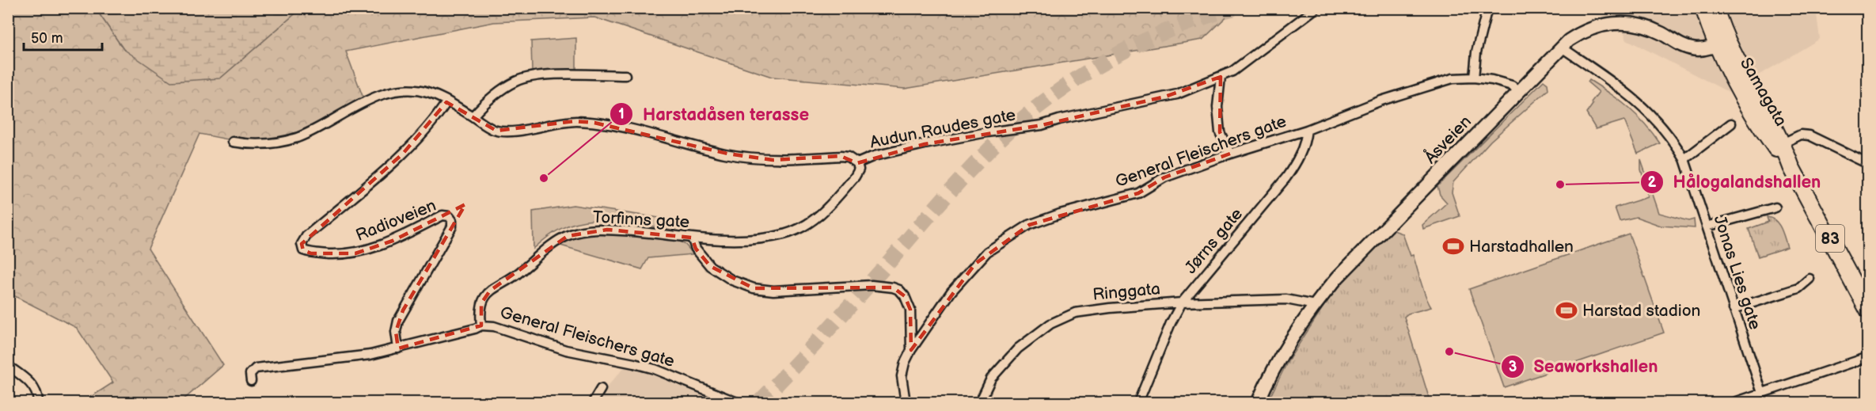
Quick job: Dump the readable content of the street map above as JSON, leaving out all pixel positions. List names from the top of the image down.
{
  "streets": {
    "highway": ["Samagata", "83"],
    "street": [
      "Audun Raudes gate",
      "Åsveien",
      "General Fleischers gate",
      "Torfinns gate",
      "Radioveien",
      "Jørns gate",
      "Jonas Lies gate",
      "Ringgata"
    ]
  },
  "crossings": [
    ["Samagata", "Åsveien"],
    ["Samagata", "83"],
    ["Audun Raudes gate", "Torfinns gate"],
    ["Åsveien", "General Fleischers gate"],
    ["Åsveien", "Jonas Lies gate"],
    ["Åsveien", "Ringgata"],
    ["General Fleischers gate", "Torfinns gate"],
    ["General Fleischers gate", "Jørns gate"],
    ["Jørns gate", "Ringgata"]
  ],
  "places": {
    "other": ["Harstadåsen terasse", "Hålogalandshallen", "Seaworkshallen"],
    "sports": ["Harstadhallen", "Harstad stadion"]
  },
  "scale_bar": "50 m"
}
